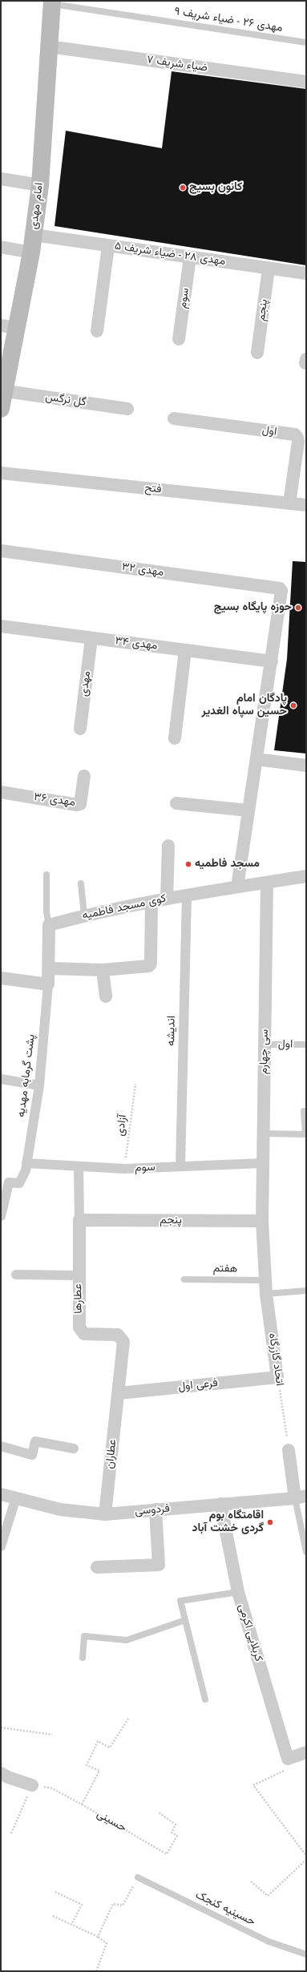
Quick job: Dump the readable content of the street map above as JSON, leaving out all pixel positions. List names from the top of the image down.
{
  "streets": {
    "main road": ["امام مهدی"],
    "street": [
      "ضیاء شریف ۷",
      "مهدی ۲۸ - ضیاء شریف ۵",
      "سوم",
      "پنجم",
      "گل نرگس",
      "اول",
      "فتح",
      "مهدی ۳۲",
      "مهدی ۳۴",
      "مهدی",
      "مهدی ۳۶",
      "کوی مسجد فاطمیه",
      "اندیشه",
      "سی چهارم",
      "پشت گرمابه مهدیه",
      "عطارها",
      "اتحاد گازرگاه",
      "فرعی اول",
      "عطاران",
      "فردوسی",
      "کربلایی اکرمی"
    ],
    "lane": ["مهدی ۲۶ - ضیاء شریف ۹", "هفتم", "حسینیه کنجک"],
    "path": ["آزادی", "حسینی"]
  },
  "crossings": [
    ["مهدی ۲۶ - ضیاء شریف ۹", "امام مهدی"],
    ["ضیاء شریف ۷", "امام مهدی"],
    ["امام مهدی", "مهدی ۲۸ - ضیاء شریف ۵"],
    ["امام مهدی", "گل نرگس"],
    ["مهدی ۲۸ - ضیاء شریف ۵", "سوم"],
    ["مهدی ۲۸ - ضیاء شریف ۵", "پنجم"],
    ["سوم", "اندیشه"],
    ["سوم", "سی چهارم"],
    ["سوم", "پشت گرمابه مهدیه"],
    ["سوم", "آزادی"],
    ["سوم", "عطارها"],
    ["پنجم", "سی چهارم"],
    ["پنجم", "عطارها"],
    ["پنجم", "اتحاد گازرگاه"],
    ["اول", "فتح"],
    ["اول", "سی چهارم"],
    ["مهدی ۳۲", "مهدی ۳۴"],
    ["مهدی ۳۴", "مهدی"],
    ["کوی مسجد فاطمیه", "اندیشه"],
    ["کوی مسجد فاطمیه", "سی چهارم"],
    ["سی چهارم", "اتحاد گازرگاه"],
    ["هفتم", "اتحاد گازرگاه"],
    ["عطارها", "فرعی اول"],
    ["عطارها", "عطاران"],
    ["اتحاد گازرگاه", "فرعی اول"],
    ["فرعی اول", "عطاران"],
    ["عطاران", "فردوسی"],
    ["فردوسی", "کربلایی اکرمی"]
  ],
  "places": [
    "کانون بسیج",
    "حوزه پایگاه بسیج",
    "پادگان امام حسین سپاه الغدیر",
    "مسجد فاطمیه",
    "اقامتگاه بوم گردی خشت آباد"
  ]
}
